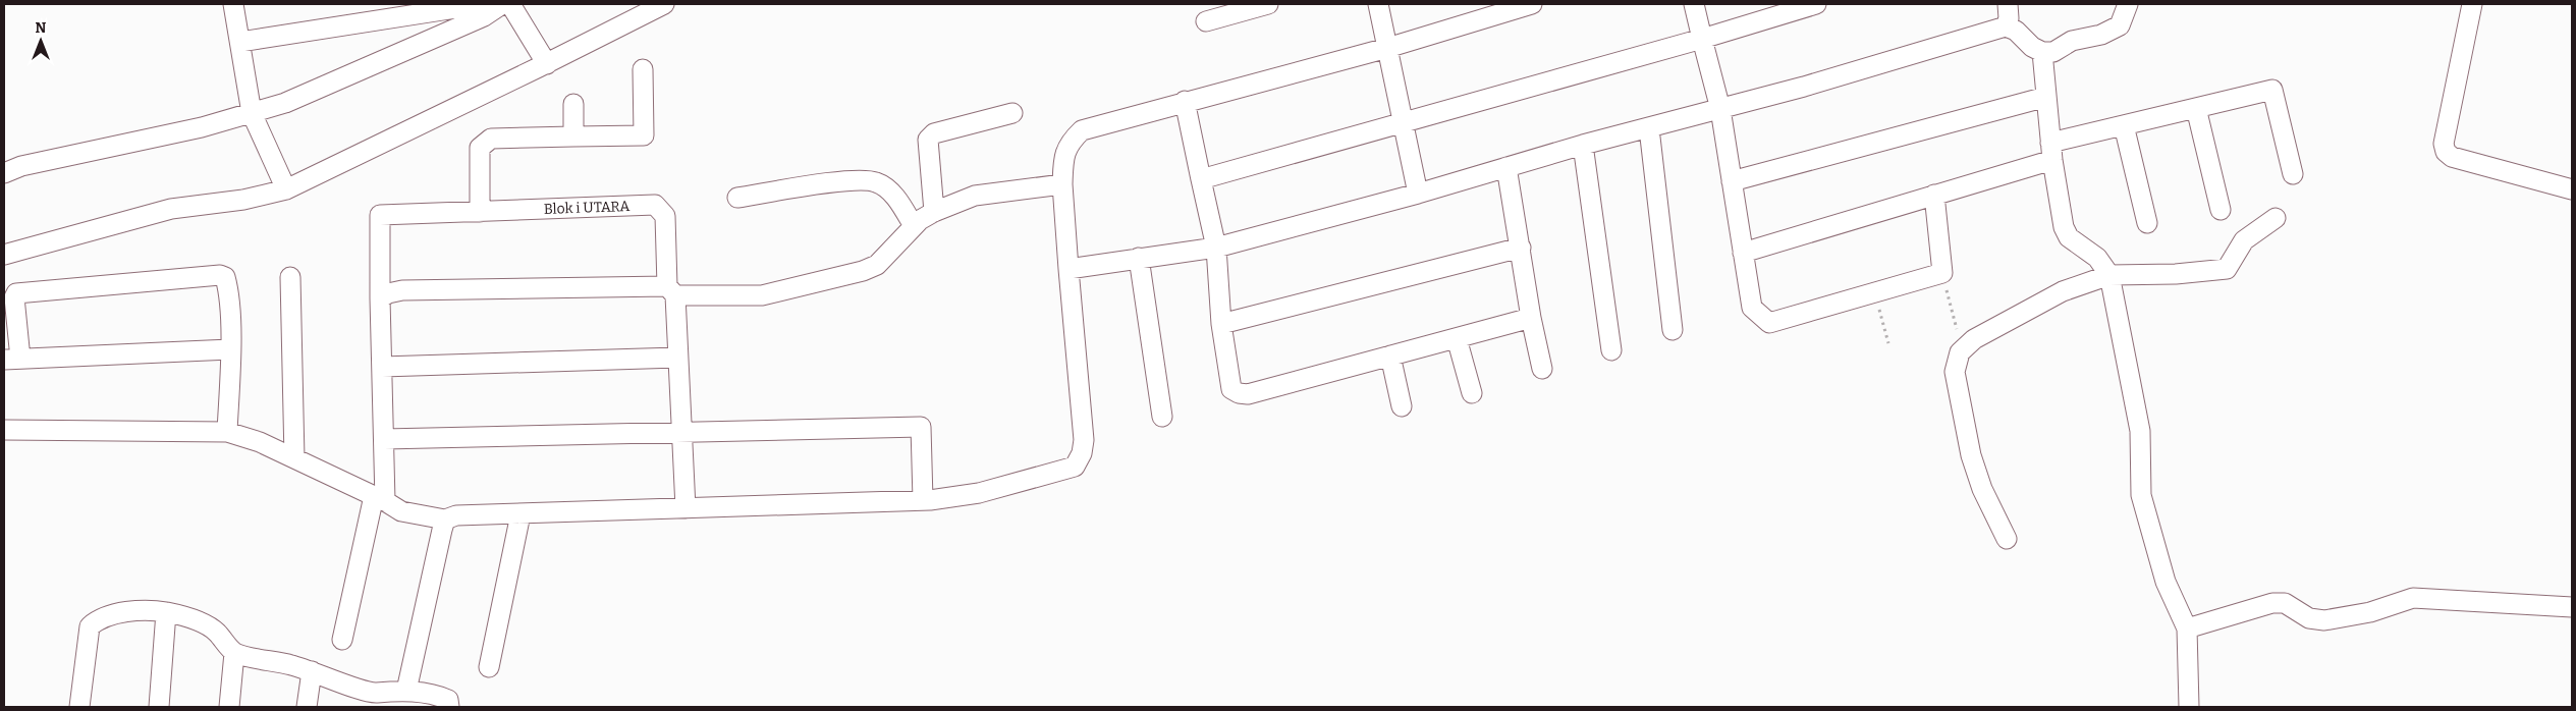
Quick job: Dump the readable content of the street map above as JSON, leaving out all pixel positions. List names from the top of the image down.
{
  "streets": {
    "street": ["Blok i UTARA"]
  },
  "north": "top"
}
